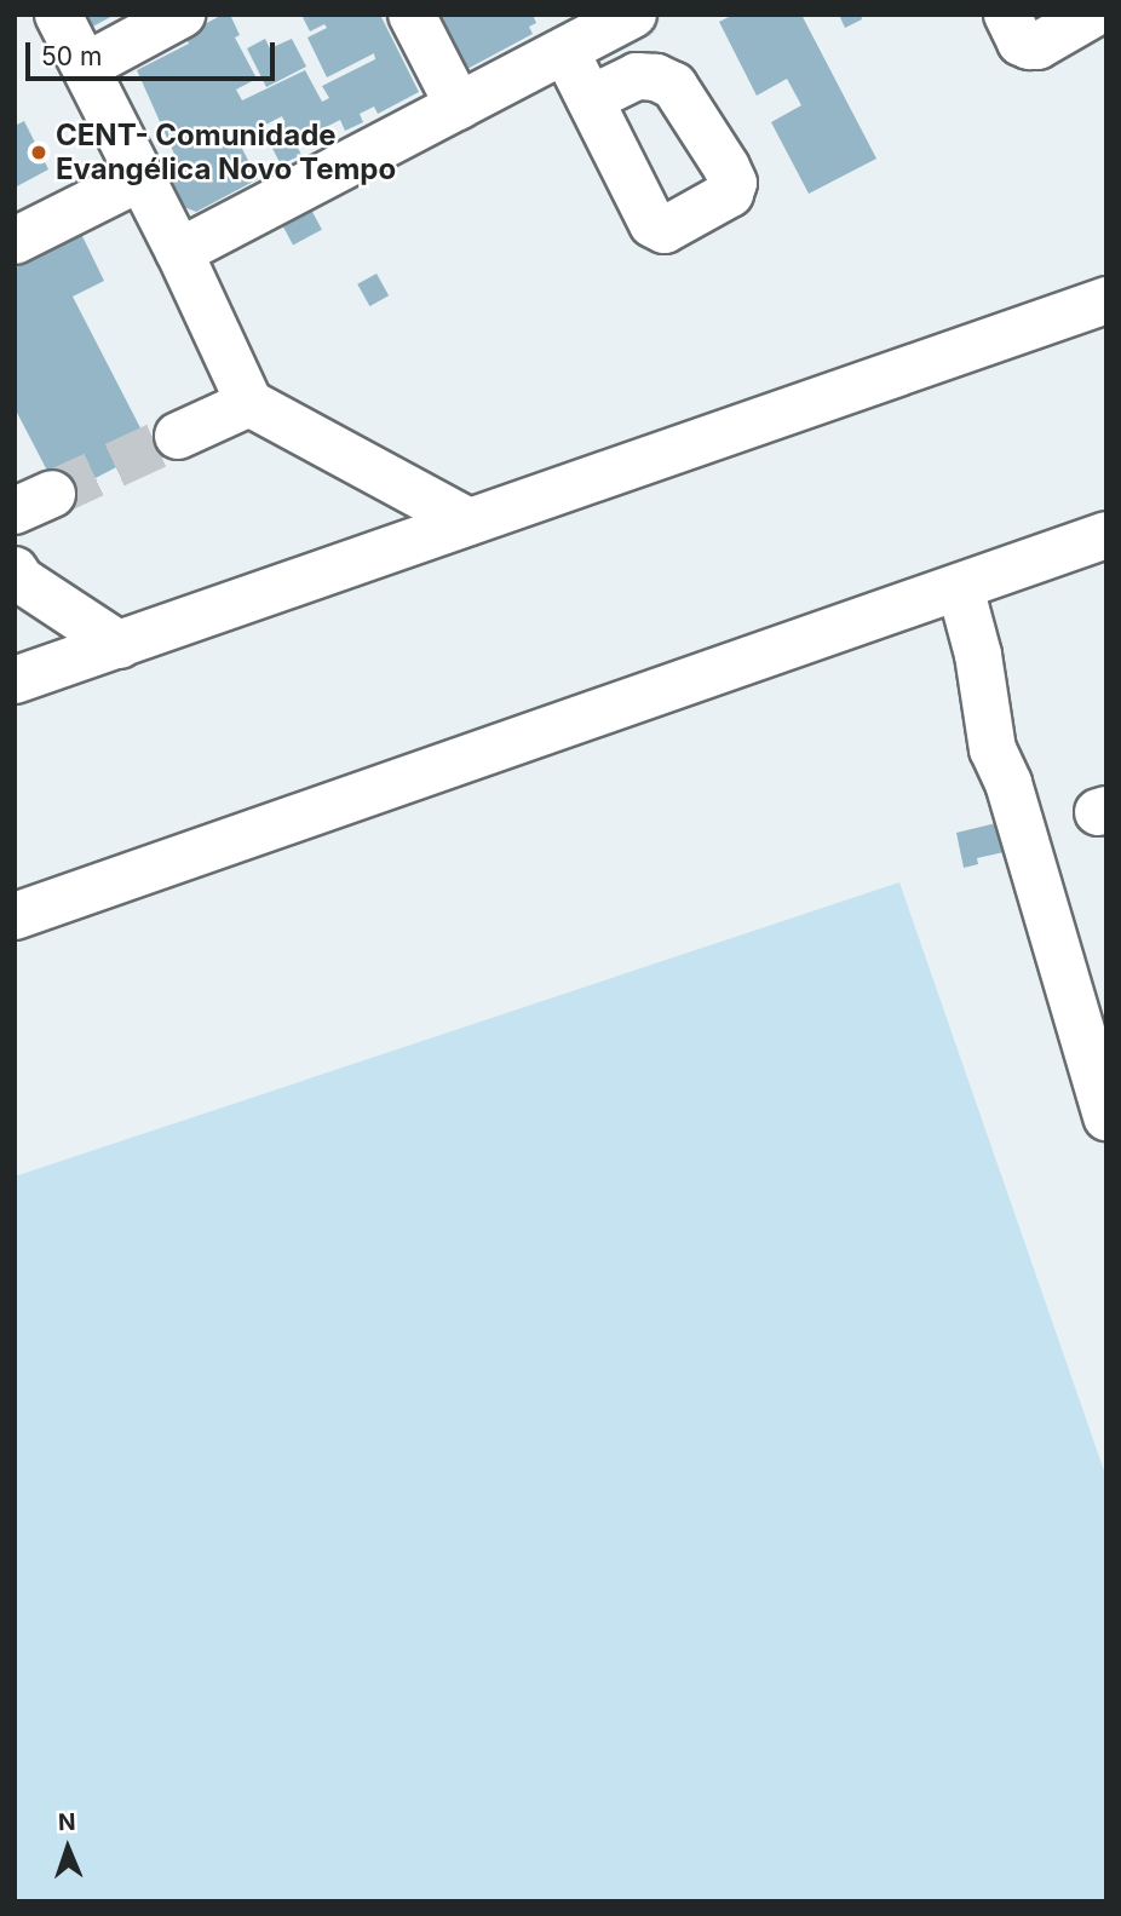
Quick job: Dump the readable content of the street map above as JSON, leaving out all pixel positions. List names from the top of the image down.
{
  "places": ["CENT- Comunidade Evangélica Novo Tempo"],
  "scale_bar": "50 m",
  "north": "top"
}
